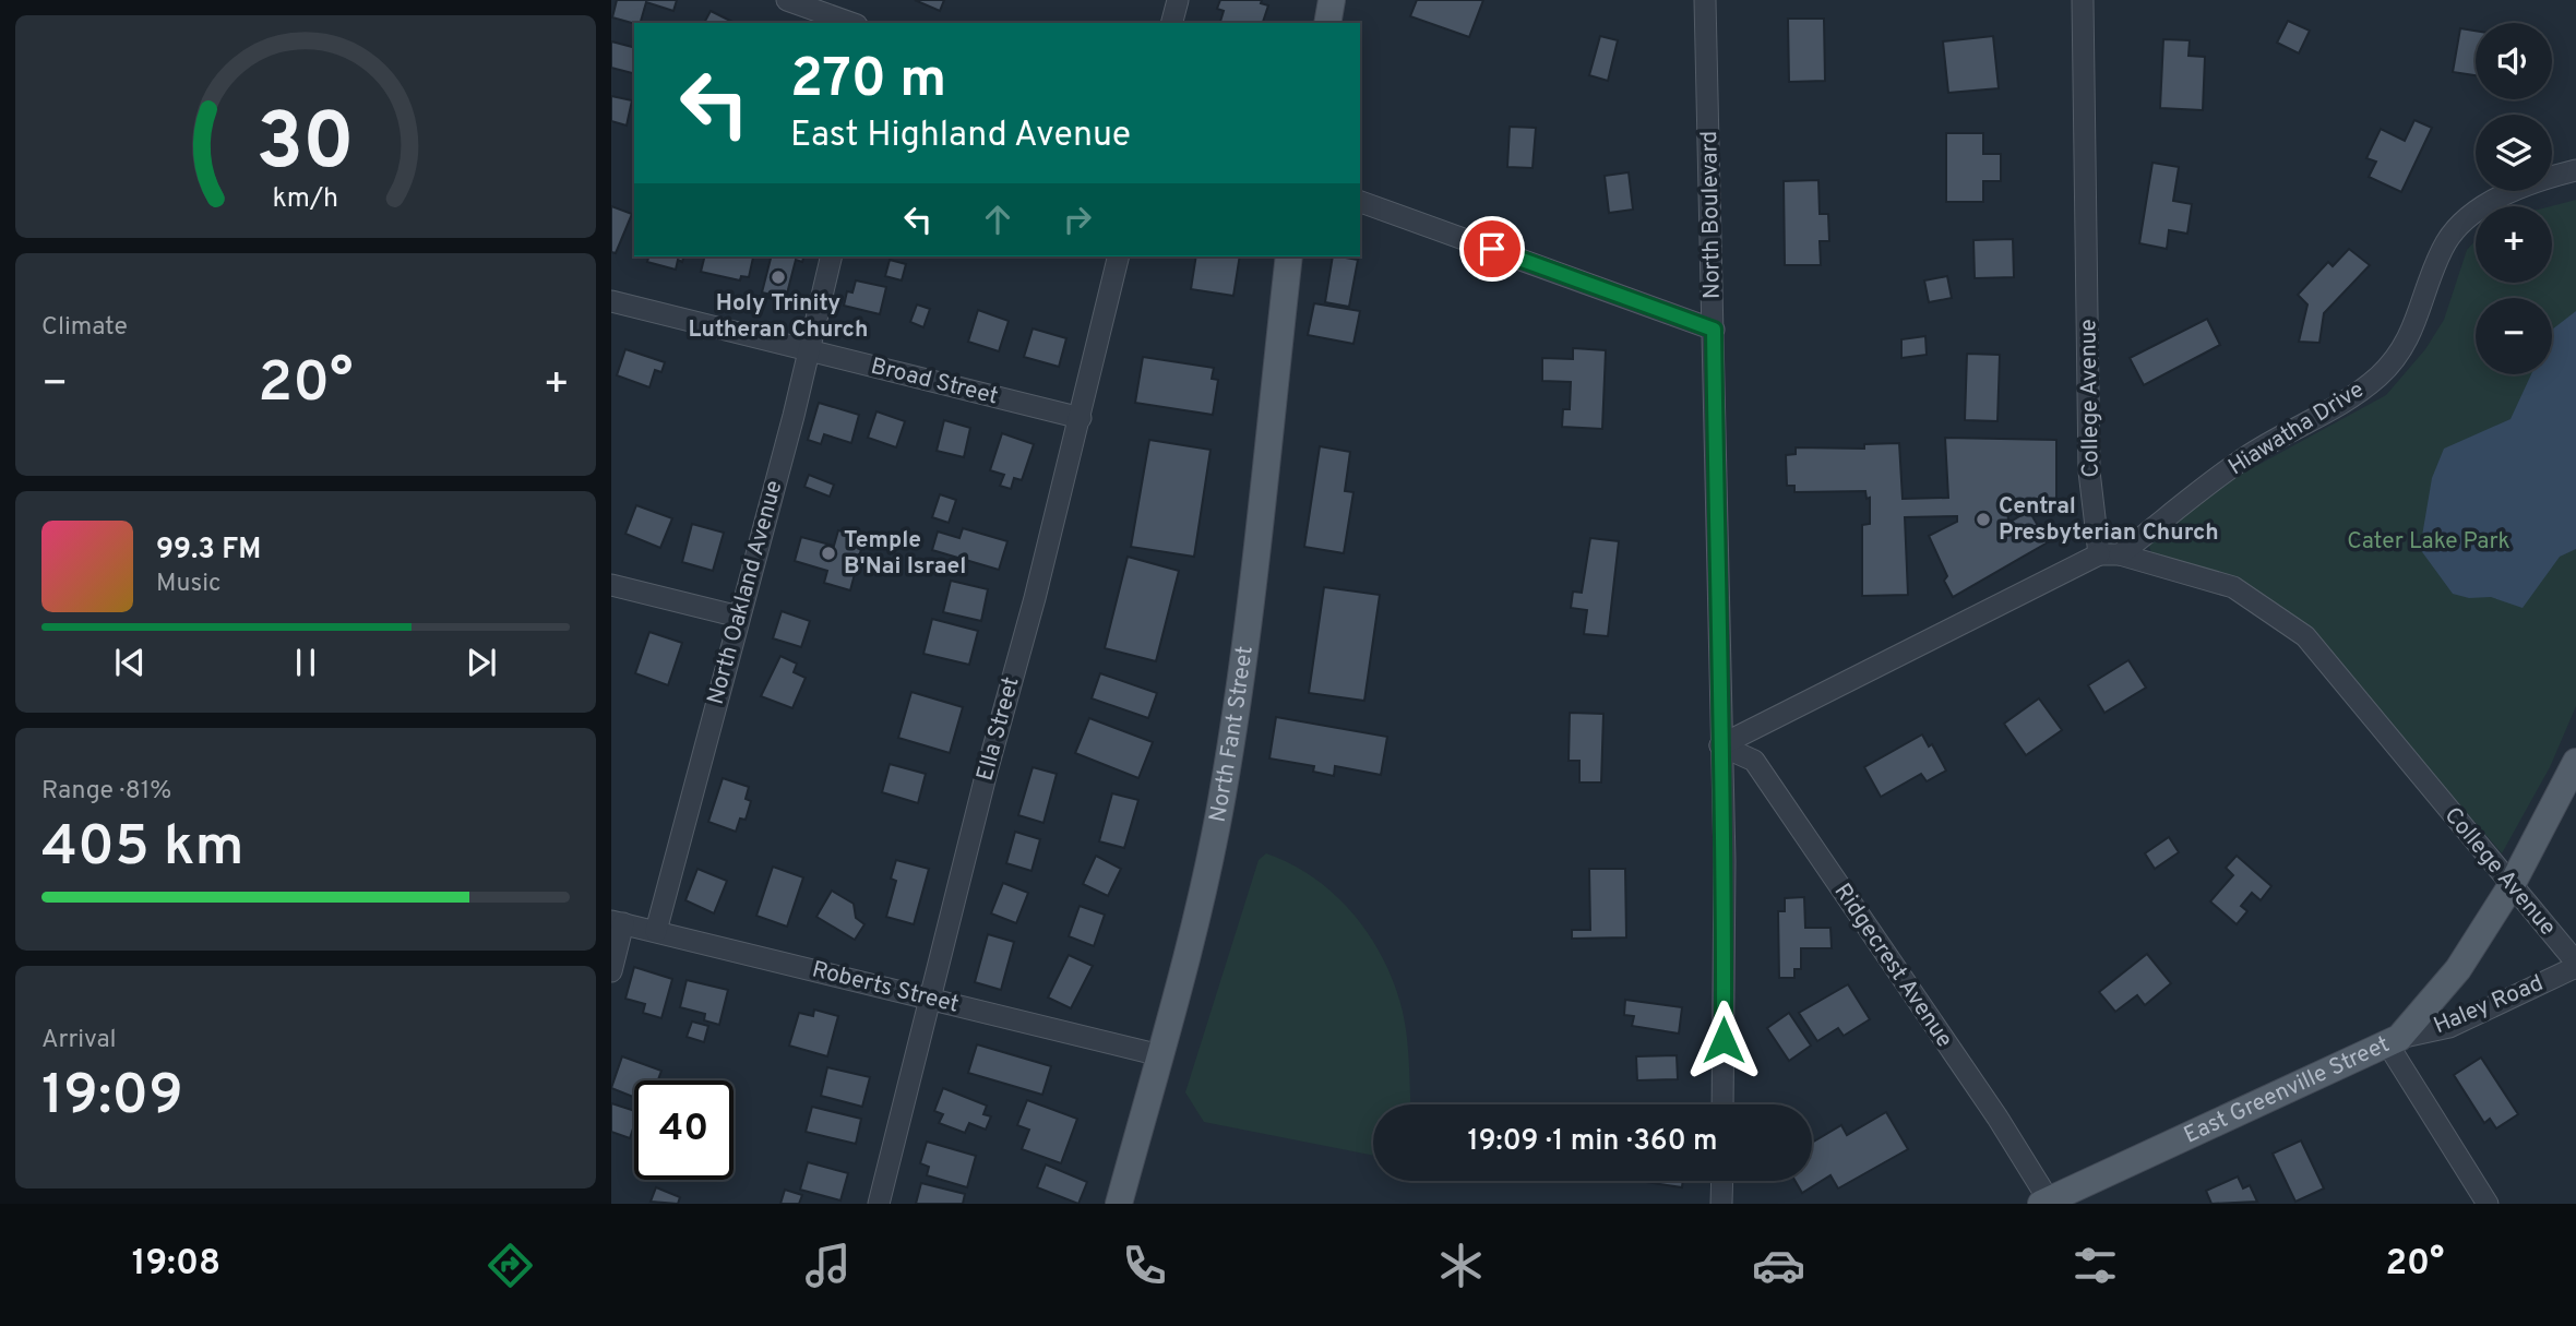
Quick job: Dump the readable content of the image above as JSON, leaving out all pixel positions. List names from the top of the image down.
{
  "streets": {
    "main road": ["North Fant Street", "East Greenville Street"],
    "street": [
      "North Boulevard",
      "Broad Street",
      "College Avenue",
      "Hiawatha Drive",
      "North Oakland Avenue",
      "Ella Street",
      "Ridgecrest Avenue",
      "Roberts Street",
      "Haley Road"
    ]
  },
  "crossings": [
    ["North Boulevard", "Hiawatha Drive"],
    ["North Boulevard", "Ridgecrest Avenue"],
    ["Broad Street", "North Oakland Avenue"],
    ["Broad Street", "Ella Street"],
    ["College Avenue", "Hiawatha Drive"],
    ["College Avenue", "Haley Road"],
    ["College Avenue", "East Greenville Street"],
    ["Hiawatha Drive", "Ridgecrest Avenue"],
    ["North Oakland Avenue", "Roberts Street"],
    ["Ella Street", "Roberts Street"],
    ["North Fant Street", "Roberts Street"],
    ["Ridgecrest Avenue", "East Greenville Street"],
    ["Haley Road", "East Greenville Street"]
  ],
  "parks": ["Cater Lake Park"],
  "places": ["Holy Trinity Lutheran Church", "Central Presbyterian Church", "Temple B'Nai Israel"],
  "page": {
    "map_buttons": ["+", "−"],
    "turn": ["270 m", "East Highland Avenue"],
    "tile": [
      "Climate",
      ["Range · 81%", "405 km"],
      ["Arrival", "19:09"]
    ],
    "heat": ["−", "20°", "+"],
    "song": ["99.3 FM", "Music"],
    "limit": "40",
    "trip": "19:09 · 1 min · 360 m",
    "tabs": ["19:08", "20°"],
    "gauge": ["30", "km/h"]
  }
}
